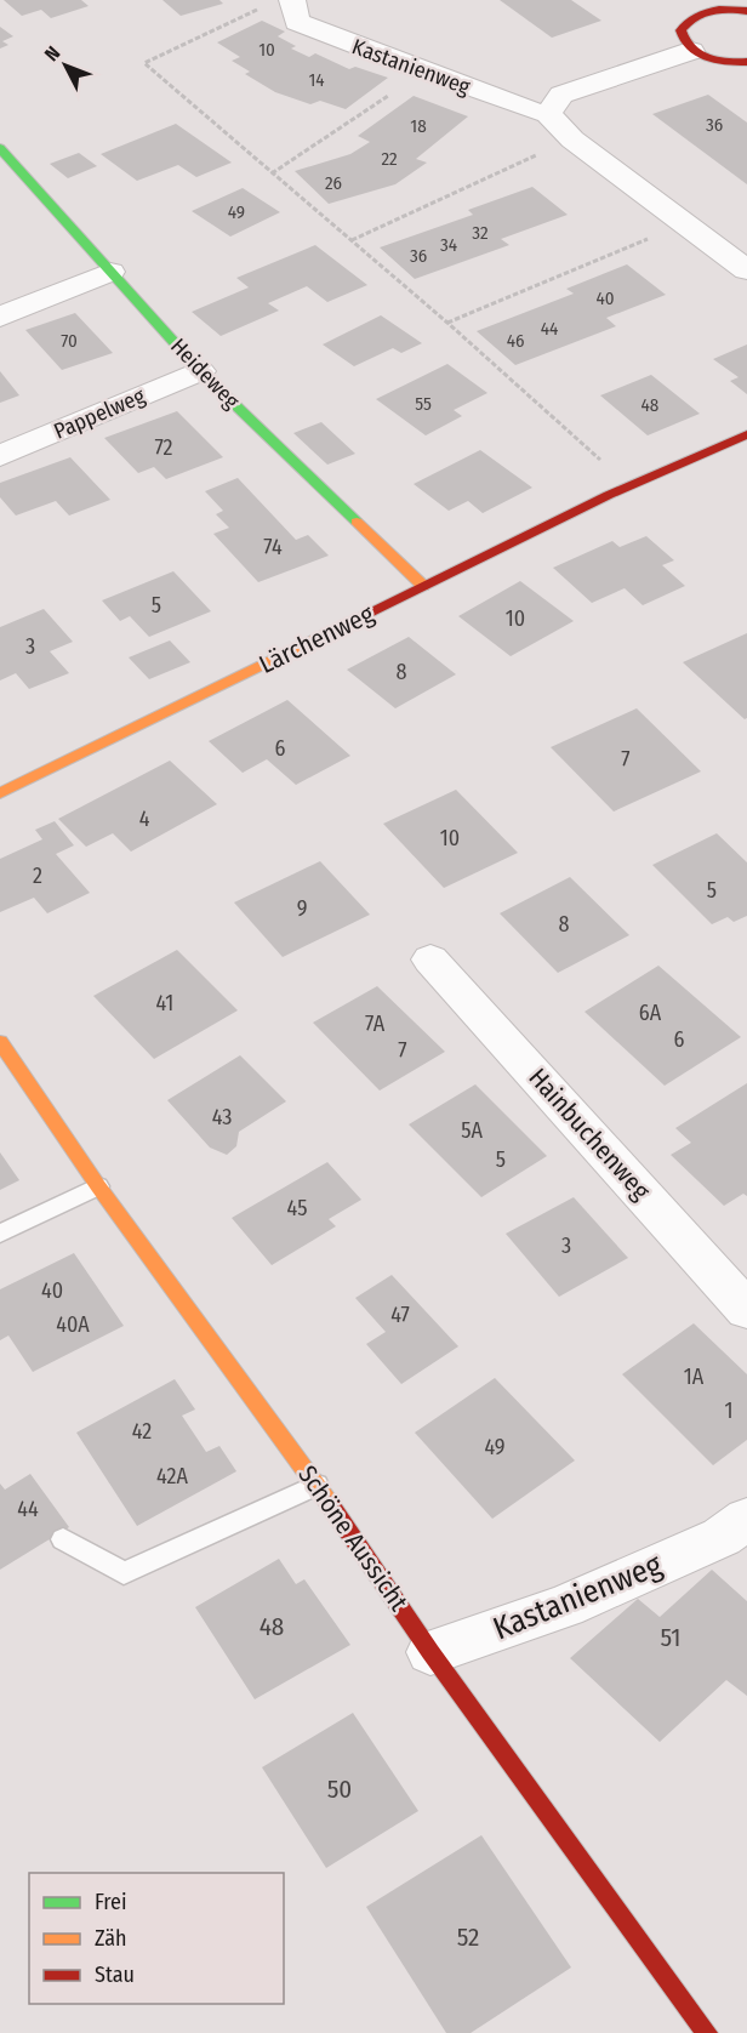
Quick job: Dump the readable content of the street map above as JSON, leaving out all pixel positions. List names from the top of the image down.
{
  "streets": {
    "street": [
      "Kastanienweg",
      "Heideweg",
      "Pappelweg",
      "Lärchenweg",
      "Hainbuchenweg",
      "Schöne Aussicht"
    ]
  },
  "crossings": [
    ["Kastanienweg", "Schöne Aussicht"],
    ["Heideweg", "Pappelweg"],
    ["Heideweg", "Lärchenweg"]
  ],
  "house_numbers": [
    "10",
    "14",
    "36",
    "18",
    "22",
    "26",
    "49",
    "32",
    "34",
    "36",
    "40",
    "44",
    "70",
    "46",
    "55",
    "48",
    "72",
    "74",
    "5",
    "10",
    "3",
    "8",
    "6",
    "7",
    "4",
    "10",
    "2",
    "5",
    "9",
    "8",
    "41",
    "6A",
    "7A",
    "6",
    "7",
    "43",
    "5A",
    "5",
    "45",
    "3",
    "40",
    "47",
    "40A",
    "1A",
    "1",
    "42",
    "49",
    "42A",
    "44",
    "48",
    "51",
    "50",
    "52"
  ],
  "legend": ["Frei", "Zäh", "Stau"],
  "north": "top left"
}
